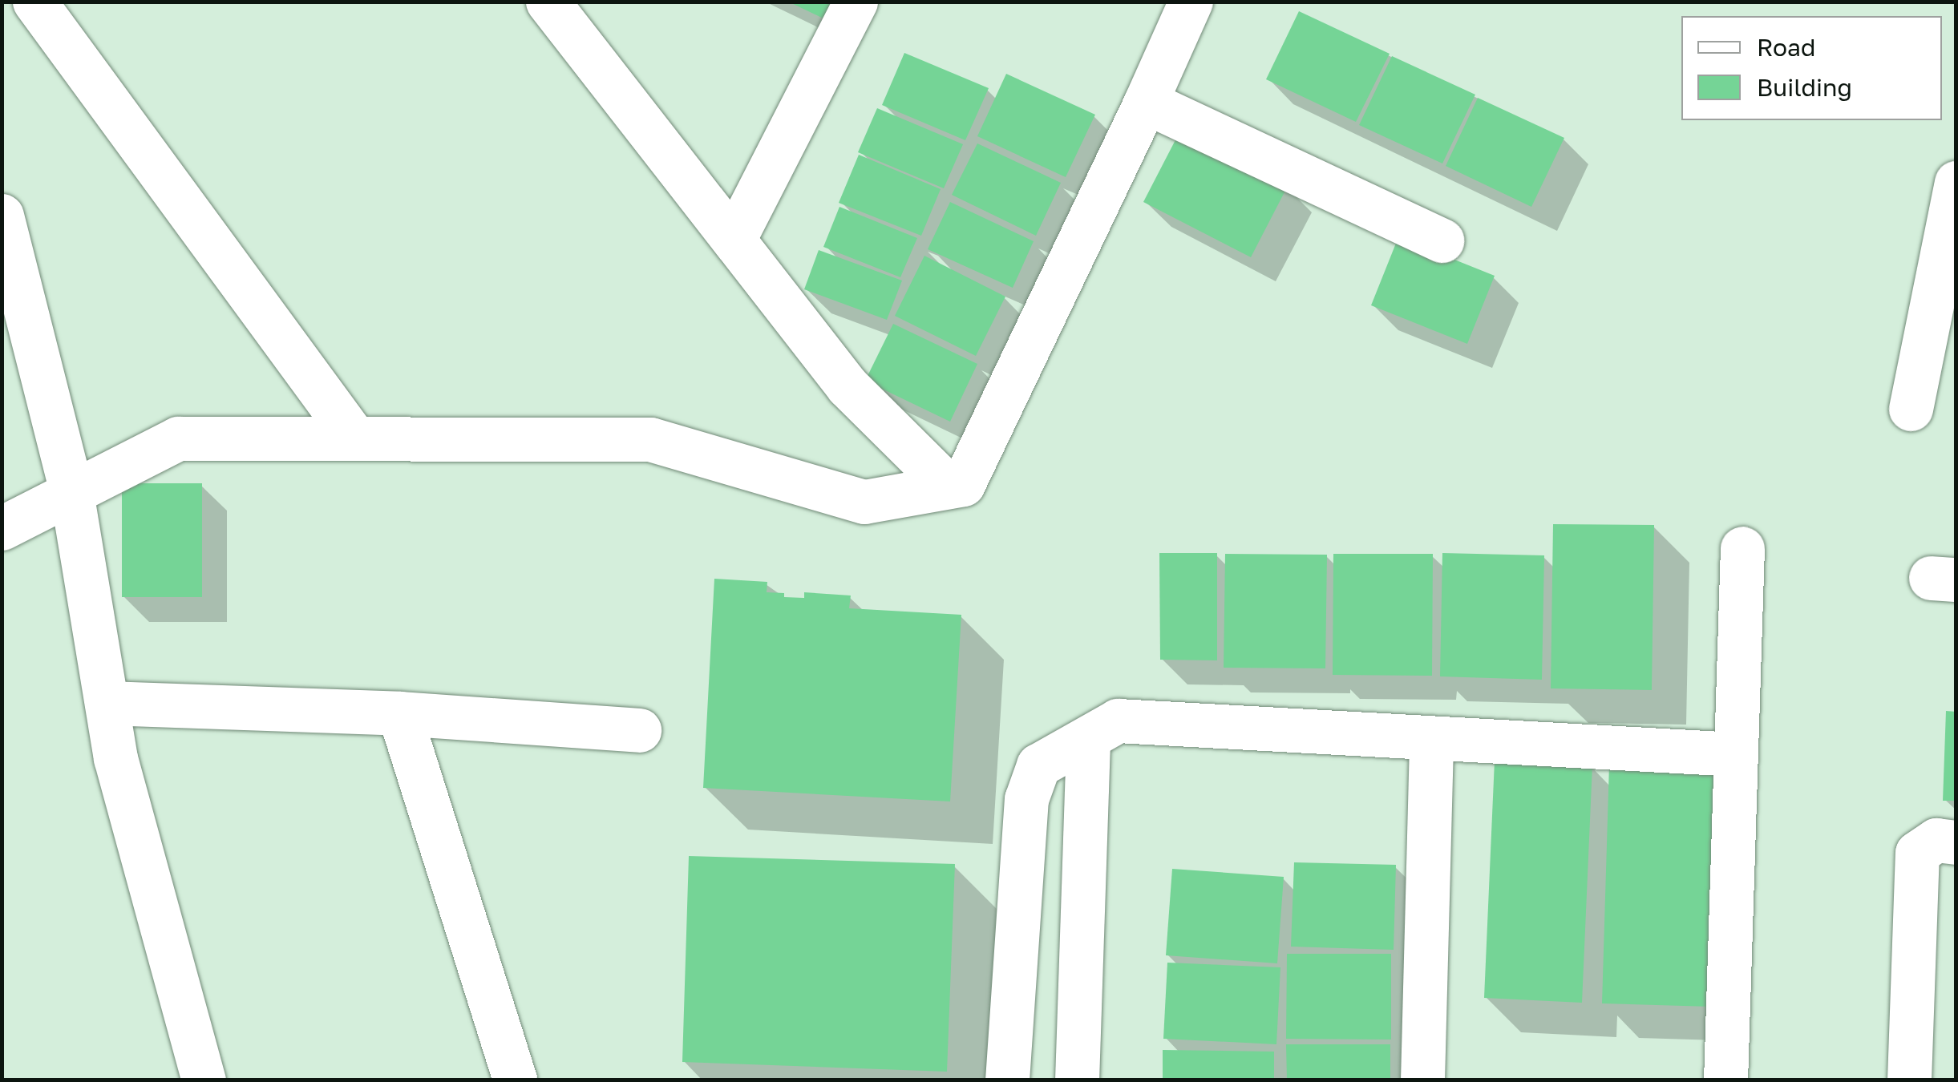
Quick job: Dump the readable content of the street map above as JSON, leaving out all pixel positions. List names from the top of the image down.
{
  "legend": ["Road", "Building"]
}
